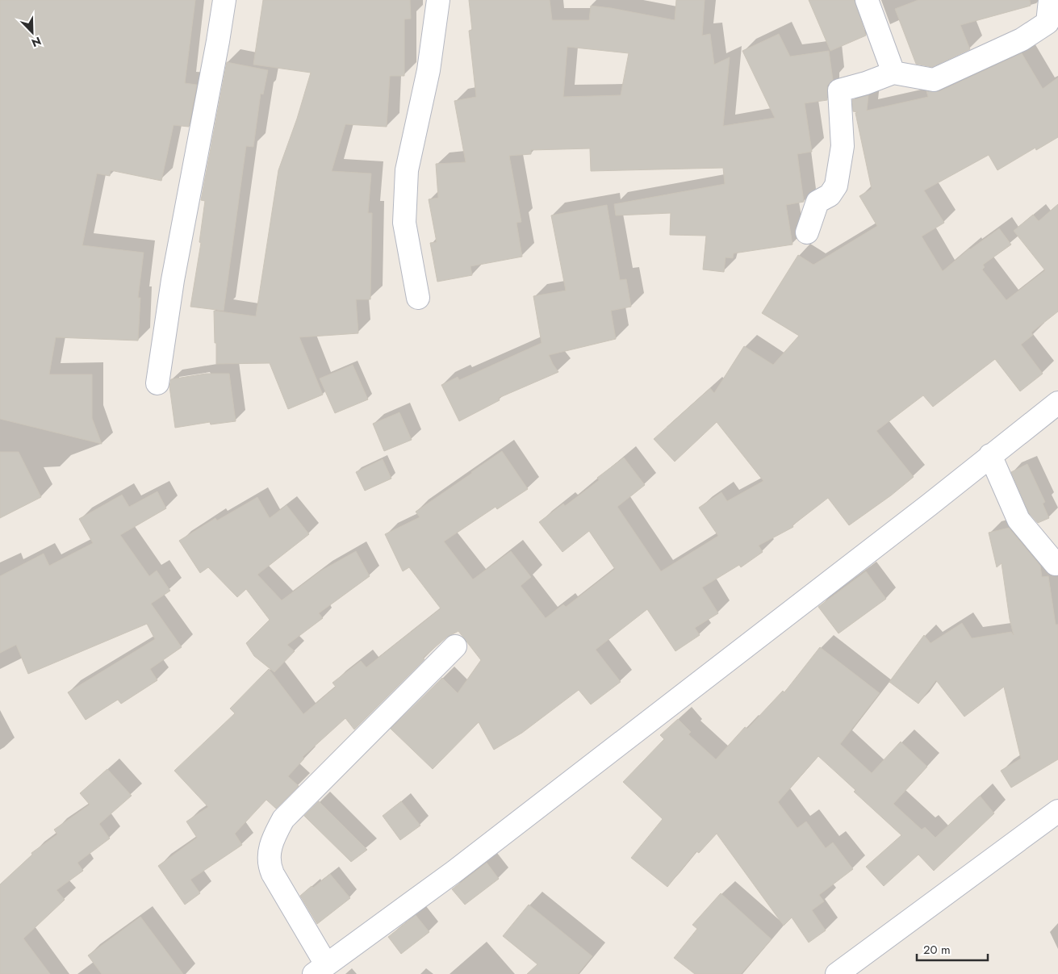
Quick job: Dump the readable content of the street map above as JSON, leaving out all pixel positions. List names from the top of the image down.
{
  "scale_bar": "20 m",
  "north": "bottom right"
}
